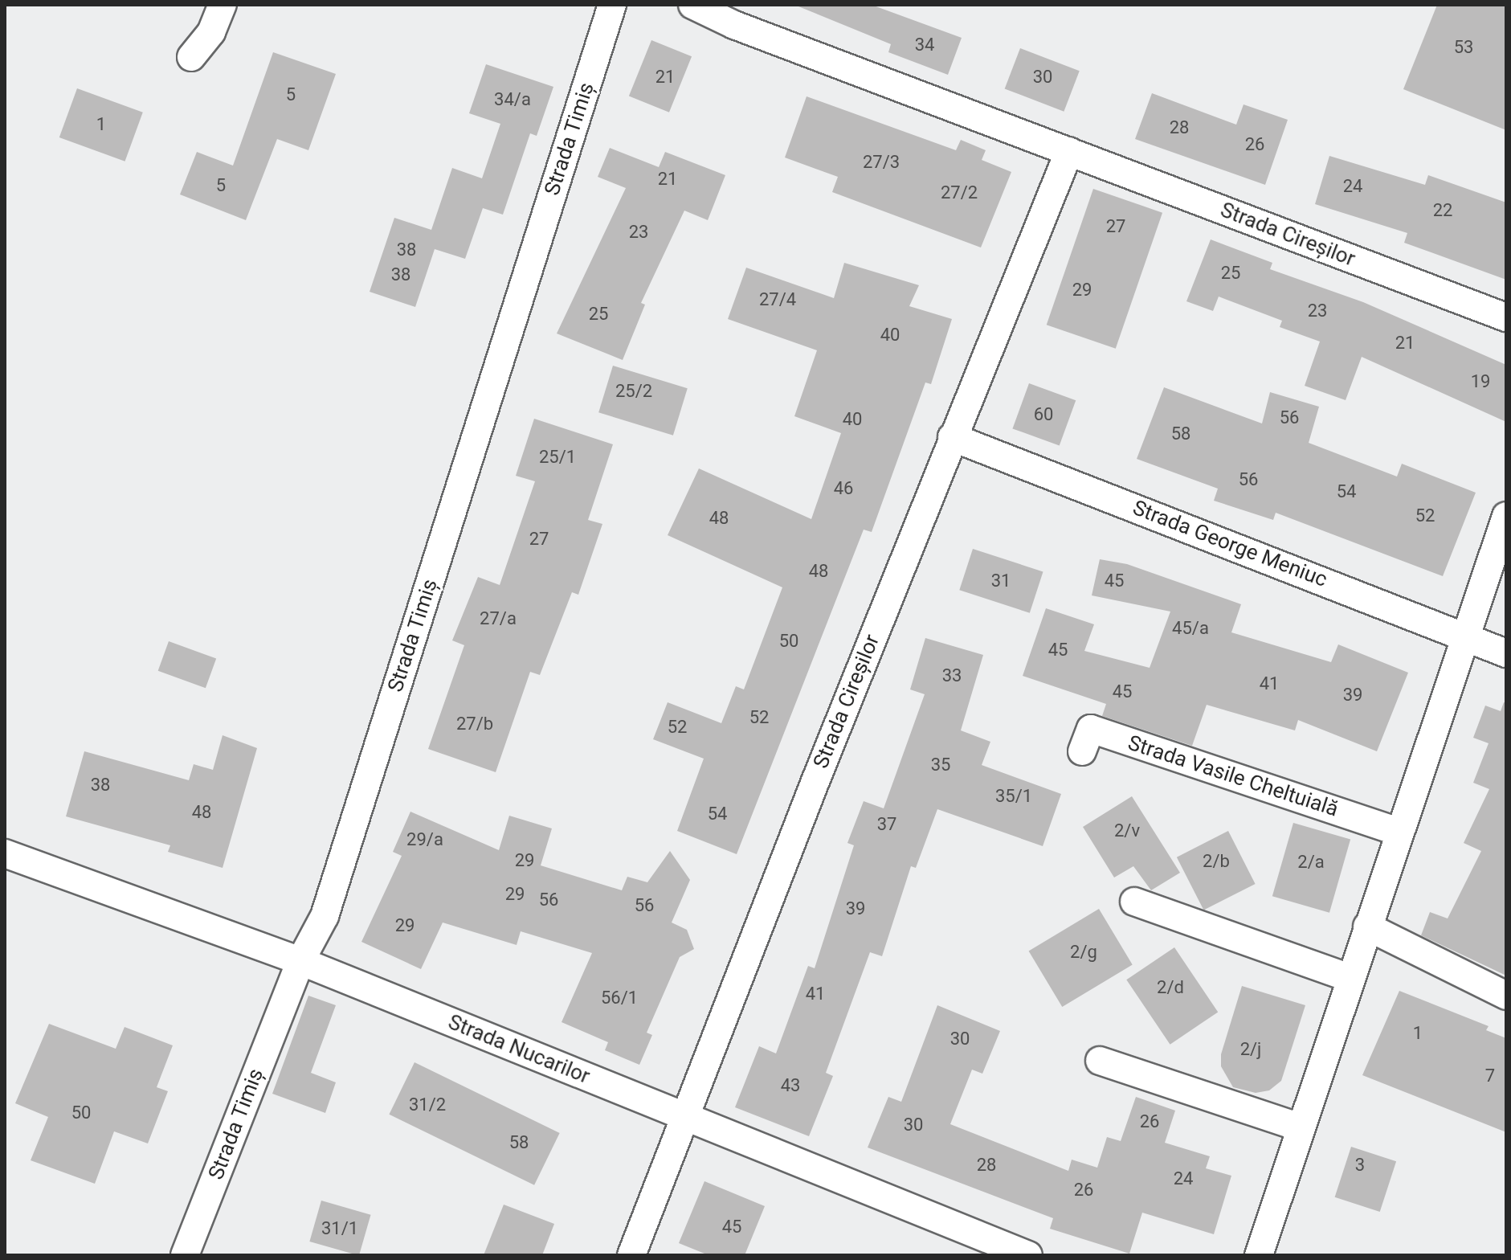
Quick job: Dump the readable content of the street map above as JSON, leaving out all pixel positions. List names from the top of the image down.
{
  "streets": {
    "street": [
      "Strada Timiș",
      "Strada Cireșilor",
      "Strada George Meniuc",
      "Strada Vasile Cheltuială",
      "Strada Nucarilor"
    ]
  },
  "crossings": [
    ["Strada Timiș", "Strada Nucarilor"],
    ["Strada Cireșilor", "Strada George Meniuc"],
    ["Strada Cireșilor", "Strada Nucarilor"]
  ],
  "house_numbers": [
    "34",
    "53",
    "21",
    "30",
    "5",
    "34/a",
    "1",
    "28",
    "26",
    "27/3",
    "21",
    "5",
    "24",
    "27/2",
    "22",
    "27",
    "23",
    "38",
    "25",
    "38",
    "29",
    "27/4",
    "23",
    "25",
    "40",
    "21",
    "19",
    "25/2",
    "60",
    "56",
    "40",
    "58",
    "25/1",
    "56",
    "46",
    "54",
    "52",
    "48",
    "27",
    "48",
    "31",
    "45",
    "27/a",
    "45/a",
    "50",
    "45",
    "33",
    "41",
    "45",
    "39",
    "52",
    "27/b",
    "52",
    "35",
    "38",
    "35/1",
    "48",
    "54",
    "37",
    "2/v",
    "29/a",
    "29",
    "2/b",
    "2/a",
    "29",
    "56",
    "56",
    "39",
    "29",
    "2/g",
    "2/d",
    "41",
    "56/1",
    "1",
    "30",
    "2/j",
    "7",
    "43",
    "31/2",
    "50",
    "26",
    "30",
    "58",
    "28",
    "3",
    "24",
    "26",
    "45",
    "31/1"
  ]
}
